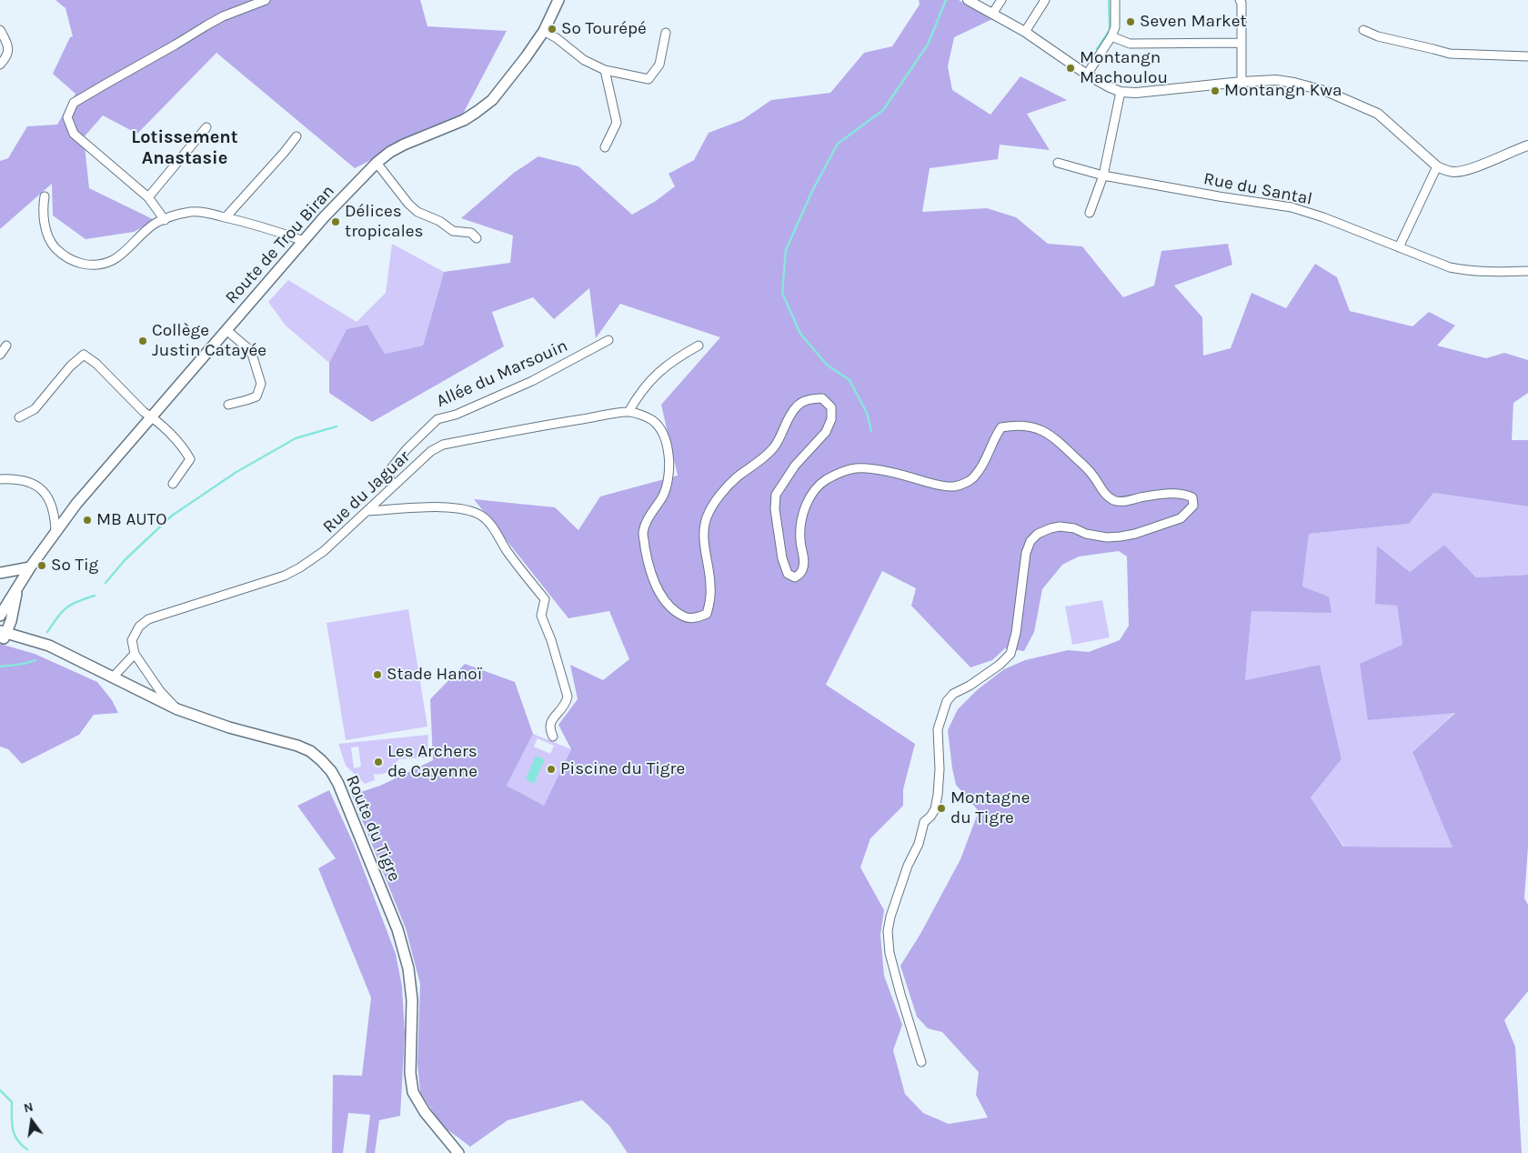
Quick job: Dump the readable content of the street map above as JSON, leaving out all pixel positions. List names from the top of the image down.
{
  "streets": {
    "main road": ["Route de Trou Biran", "Route du Tigre"],
    "street": ["Rue du Santal", "Allée du Marsouin", "Rue du Jaguar"]
  },
  "crossings": [
    ["Route de Trou Biran", "Route du Tigre"],
    ["Allée du Marsouin", "Rue du Jaguar"]
  ],
  "districts": ["Lotissement Anastasie"],
  "places": [
    "Seven Market",
    "So Tourépé",
    "Montangn Machoulou",
    "Montangn Kwa",
    "Délices tropicales",
    "Collège Justin Catayée",
    "MB AUTO",
    "So Tig",
    "Stade Hanoï",
    "Les Archers de Cayenne",
    "Piscine du Tigre",
    "Montagne du Tigre"
  ],
  "north": "top"
}
